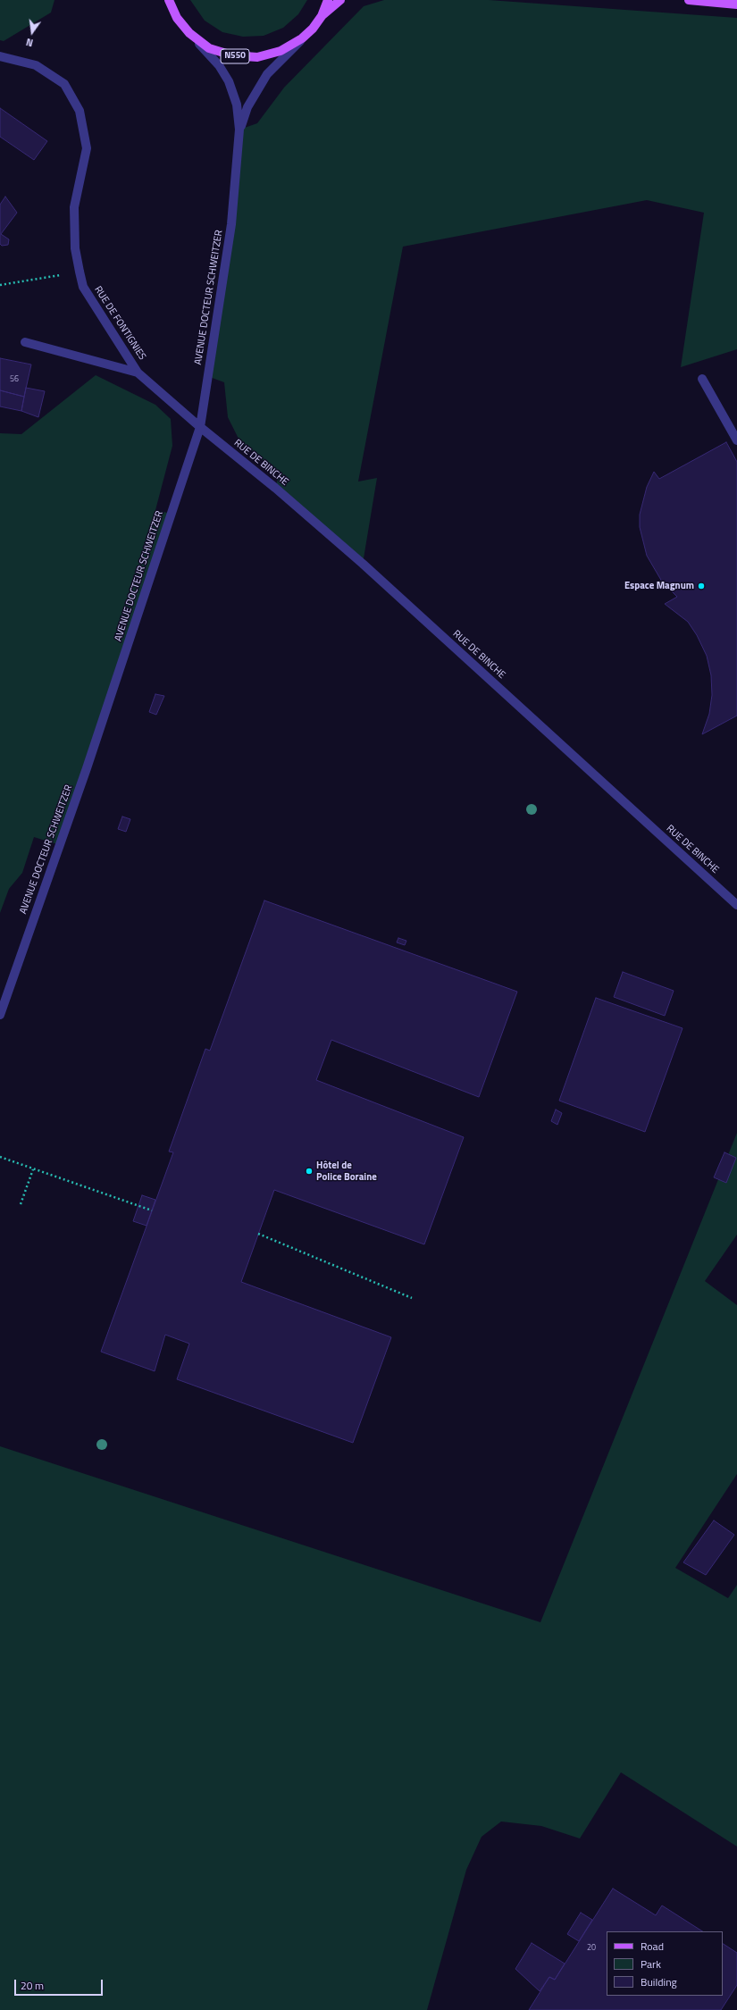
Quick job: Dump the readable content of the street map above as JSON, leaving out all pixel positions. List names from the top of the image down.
{
  "streets": {
    "main road": ["N550"],
    "street": ["AVENUE DOCTEUR SCHWEITZER", "RUE DE FONTIGNIES", "RUE DE BINCHE"]
  },
  "crossings": [
    ["AVENUE DOCTEUR SCHWEITZER", "RUE DE FONTIGNIES"],
    ["AVENUE DOCTEUR SCHWEITZER", "RUE DE BINCHE"],
    ["RUE DE FONTIGNIES", "RUE DE BINCHE"]
  ],
  "places": ["Espace Magnum", "Hôtel de Police Boraine"],
  "house_numbers": ["56", "20"],
  "legend": ["Road", "Park", "Building"],
  "scale_bar": "20 m",
  "north": "bottom"
}
